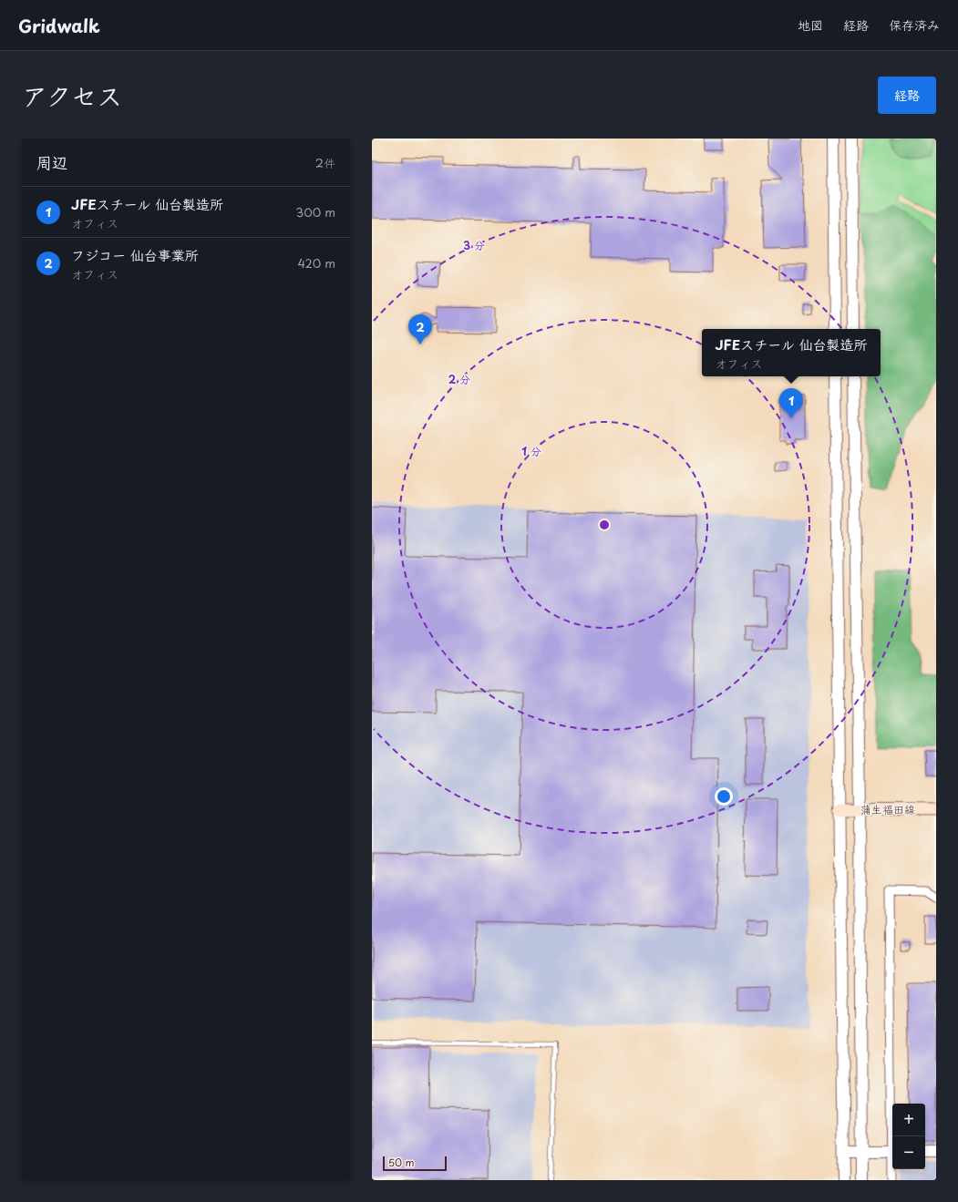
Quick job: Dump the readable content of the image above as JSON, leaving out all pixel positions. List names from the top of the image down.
{
  "streets": {
    "main road": ["蒲生福田線"]
  },
  "scale_bar": "50 m",
  "page": {
    "header": "Gridwalk",
    "nav": ["地図", "経路", "保存済み"],
    "title": "アクセス",
    "buttons": "経路",
    "heading": ["周辺", "2件"],
    "list": [
      {
        "mark": "1",
        "name": "JFEスチール 仙台製造所",
        "note": "オフィス",
        "value": "300 m"
      },
      {
        "mark": "2",
        "name": "フジコー 仙台事業所",
        "note": "オフィス",
        "value": "420 m"
      }
    ],
    "pins": ["2", "1"],
    "popup": ["JFEスチール 仙台製造所", "オフィス"],
    "map_buttons": ["+", "−"],
    "scale": "50 m"
  },
  "rings": ["3 分", "2 分", "1 分"]
}
